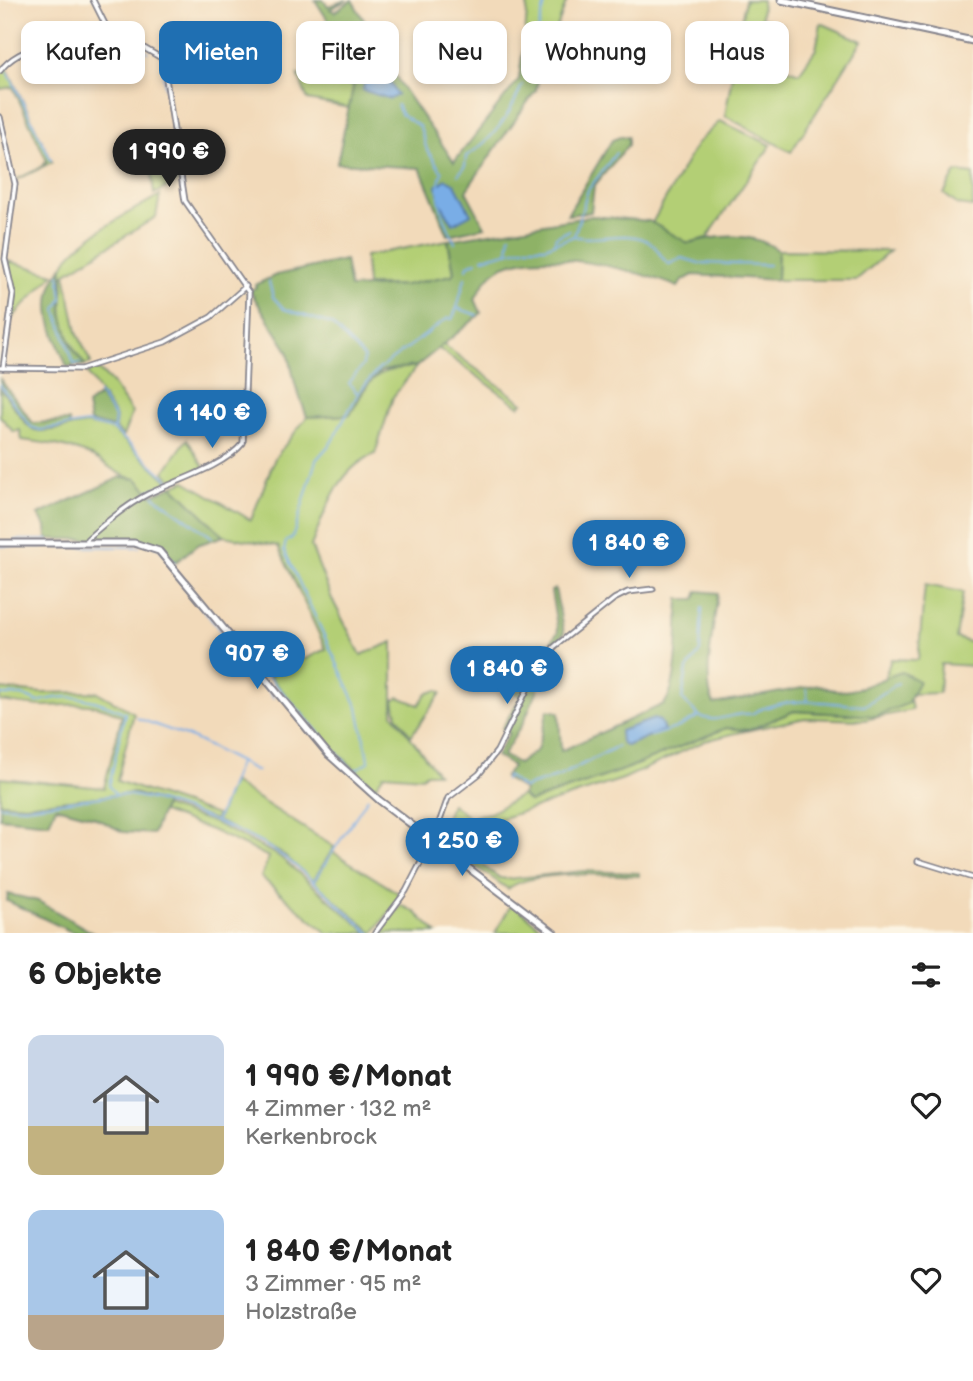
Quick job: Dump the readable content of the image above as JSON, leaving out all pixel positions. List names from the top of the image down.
{
  "page": {
    "chip": [
      "Kaufen",
      "Mieten",
      "Filter",
      "Neu",
      "Wohnung",
      "Haus"
    ],
    "price": [
      "1 990 €",
      "1 140 €",
      "1 840 €",
      "907 €",
      "1 840 €",
      "1 250 €"
    ],
    "heading": "6 Objekte",
    "list": [
      {
        "name": "1 990 €/Monat",
        "note": "4 Zimmer · 132 m² · Kerkenbrock"
      },
      {
        "name": "1 840 €/Monat",
        "note": "3 Zimmer · 95 m² · Holzstraße"
      }
    ]
  }
}
